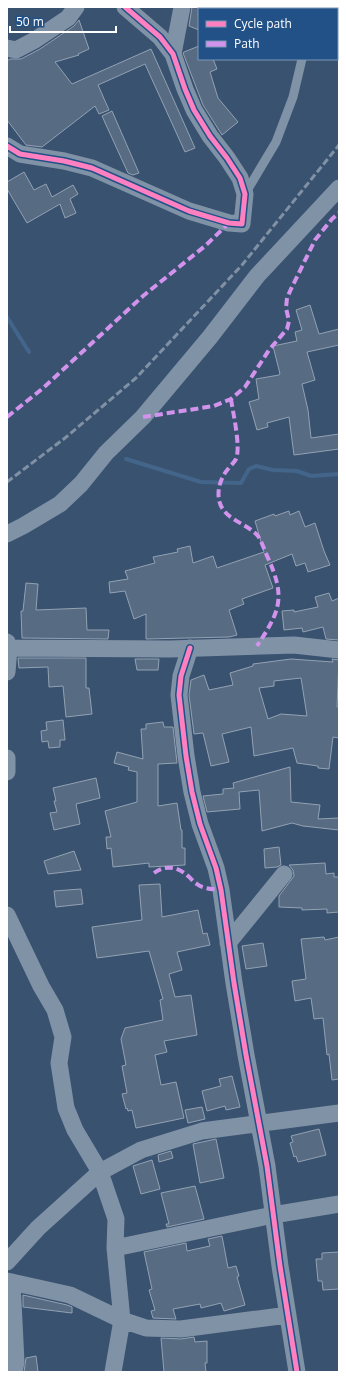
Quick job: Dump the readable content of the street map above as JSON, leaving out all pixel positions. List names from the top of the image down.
{
  "legend": ["Cycle path", "Path"],
  "scale_bar": "50 m"
}
